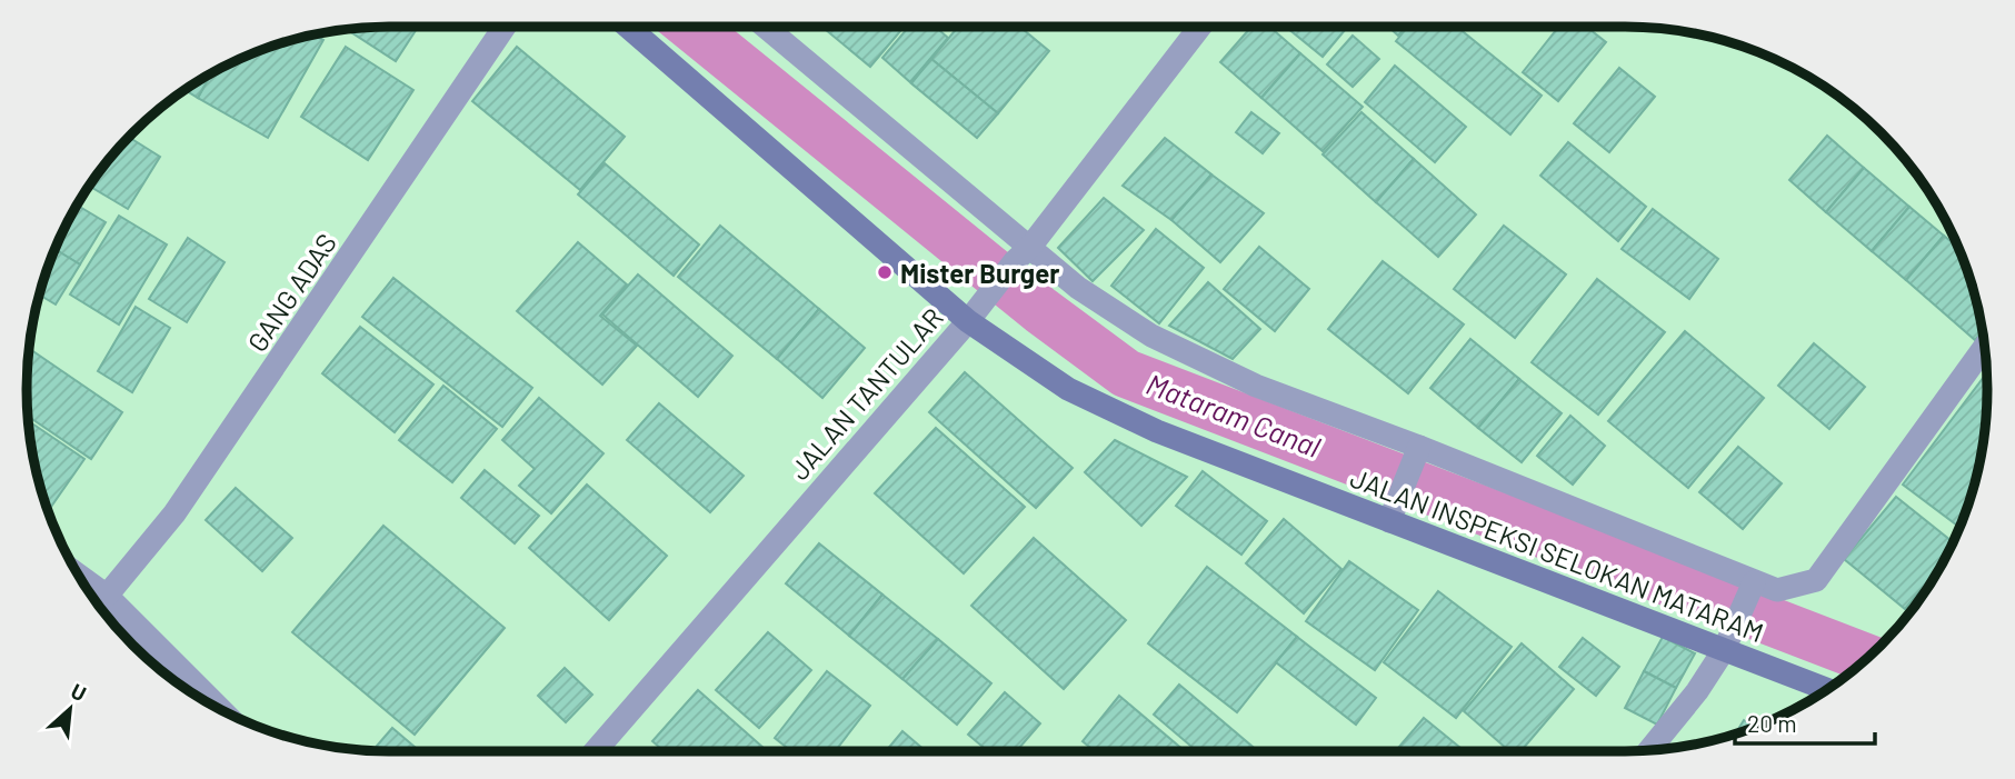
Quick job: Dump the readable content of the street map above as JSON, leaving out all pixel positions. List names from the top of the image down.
{
  "streets": {
    "main road": ["JALAN INSPEKSI SELOKAN MATARAM"],
    "street": ["GANG ADAS", "JALAN TANTULAR"]
  },
  "crossings": [
    ["JALAN TANTULAR", "JALAN INSPEKSI SELOKAN MATARAM"]
  ],
  "water": ["Mataram Canal"],
  "places": ["Mister Burger"],
  "scale_bar": "20 m",
  "north": "top right"
}
